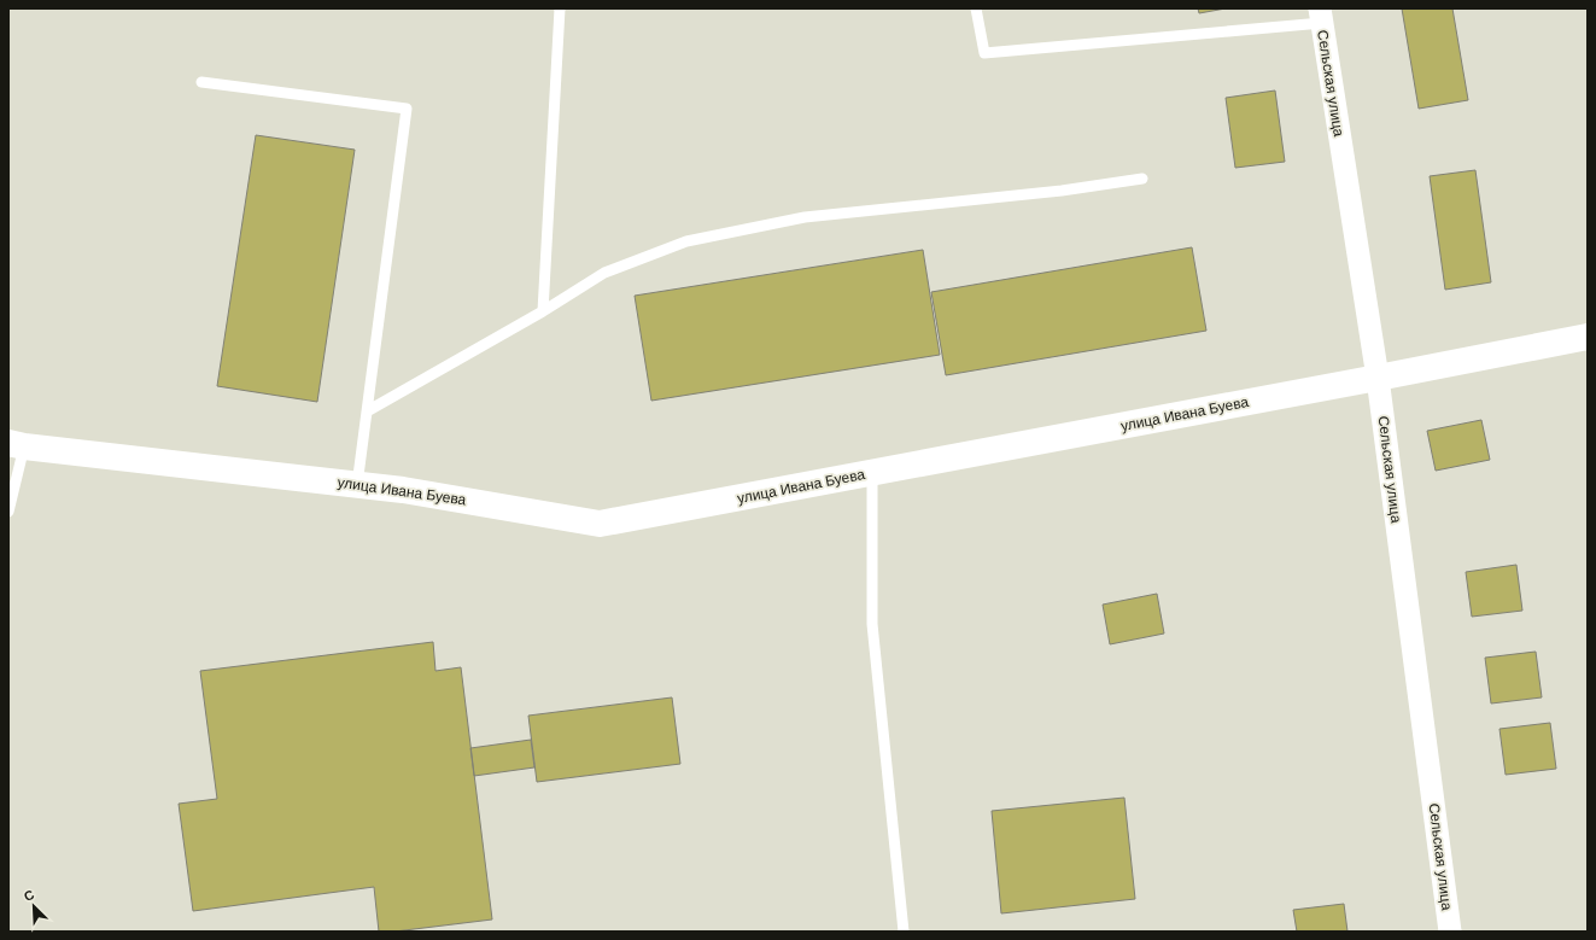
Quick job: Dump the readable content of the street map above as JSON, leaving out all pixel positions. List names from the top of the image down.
{
  "streets": {
    "street": ["Сельская улица", "улица Ивана Буева"]
  },
  "crossings": [
    ["Сельская улица", "улица Ивана Буева"]
  ],
  "north": "top left"
}
